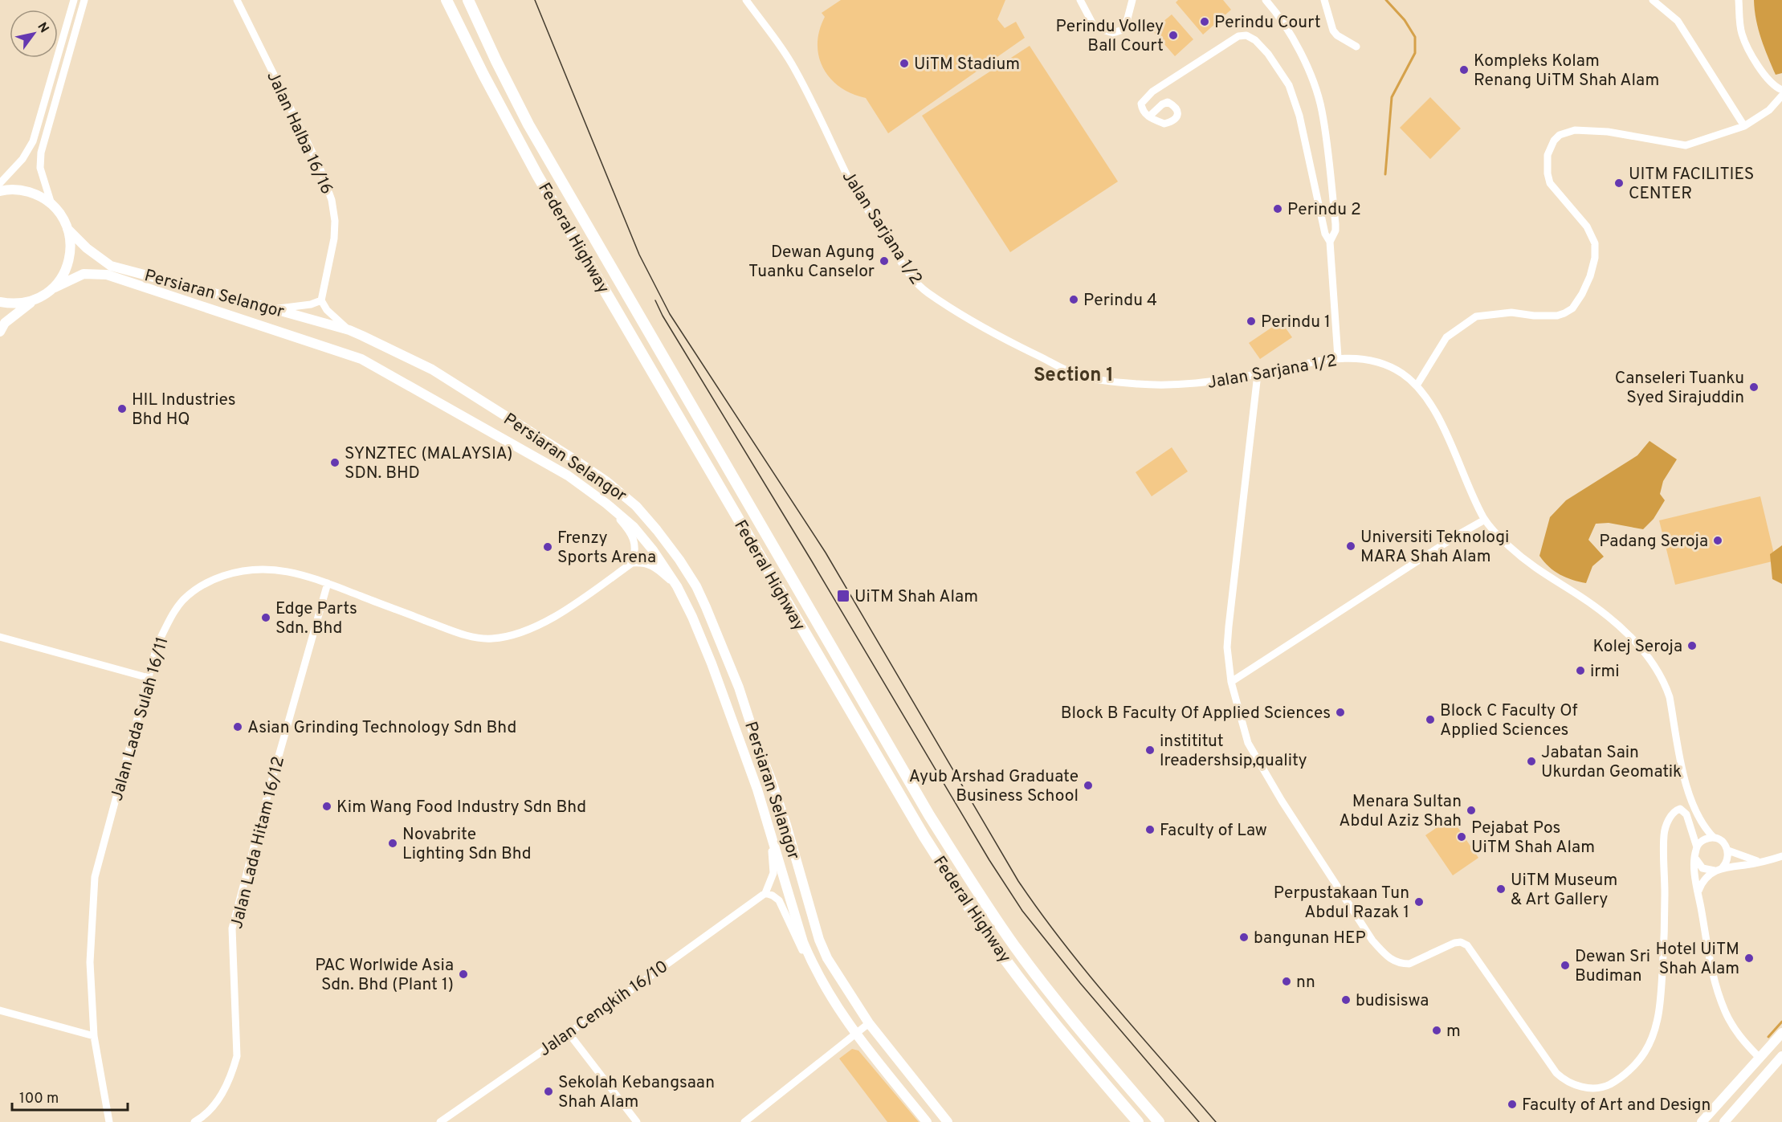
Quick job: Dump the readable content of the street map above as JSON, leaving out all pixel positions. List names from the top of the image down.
{
  "streets": {
    "highway": ["Federal Highway"],
    "main road": ["Persiaran Selangor"],
    "street": [
      "Jalan Halba 16/16",
      "Jalan Sarjana 1/2",
      "Jalan Lada Sulah 16/11",
      "Jalan Lada Hitam 16/12",
      "Jalan Cengkih 16/10"
    ]
  },
  "crossings": [
    ["Jalan Lada Sulah 16/11", "Jalan Lada Hitam 16/12"]
  ],
  "districts": ["Section 1"],
  "places": {
    "other": [
      "Perindu Court",
      "Perindu Volley Ball Court",
      "UiTM Stadium",
      "Kompleks Kolam Renang UiTM Shah Alam",
      "UITM FACILITIES CENTER",
      "Perindu 2",
      "Dewan Agung Tuanku Canselor",
      "Perindu 4",
      "Perindu 1",
      "Canseleri Tuanku Syed Sirajuddin",
      "HIL Industries Bhd HQ",
      "SYNZTEC (MALAYSIA) SDN. BHD",
      "Padang Seroja",
      "Universiti Teknologi MARA Shah Alam",
      "Frenzy Sports Arena",
      "Edge Parts Sdn. Bhd",
      "Kolej Seroja",
      "irmi",
      "Block B Faculty Of Applied Sciences",
      "Block C Faculty Of Applied Sciences",
      "Asian Grinding Technology Sdn Bhd",
      "instititut lreadershsip,quality",
      "Jabatan Sain Ukurdan Geomatik",
      "Ayub Arshad Graduate Business School",
      "Kim Wang Food Industry Sdn Bhd",
      "Menara Sultan Abdul Aziz Shah",
      "Faculty of Law",
      "Pejabat Pos UiTM Shah Alam",
      "Novabrite Lighting Sdn Bhd",
      "UiTM Museum & Art Gallery",
      "Perpustakaan Tun Abdul Razak 1",
      "bangunan HEP",
      "Hotel UiTM Shah Alam",
      "Dewan Sri Budiman",
      "PAC Worlwide Asia Sdn. Bhd (Plant 1)",
      "nn",
      "budisiswa",
      "m",
      "Sekolah Kebangsaan Shah Alam",
      "Faculty of Art and Design"
    ],
    "transit": ["UiTM Shah Alam"]
  },
  "scale_bar": "100 m",
  "north": "top right"
}
